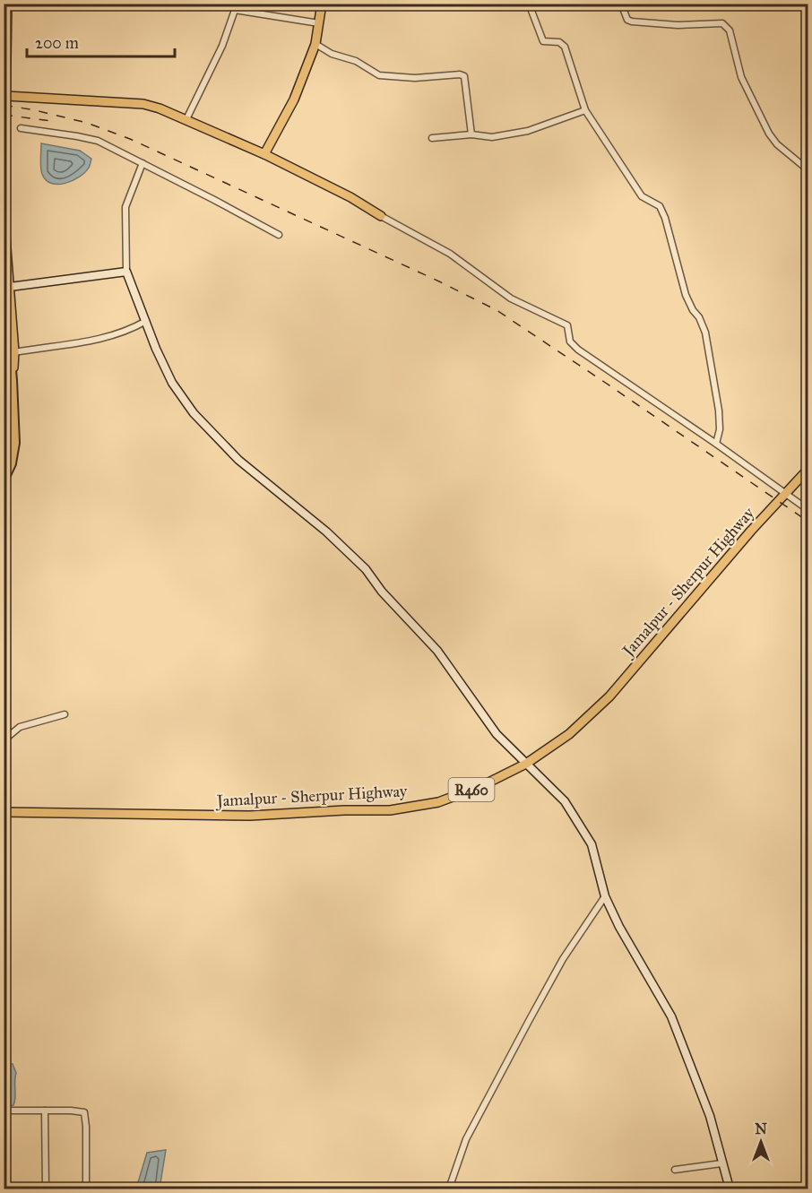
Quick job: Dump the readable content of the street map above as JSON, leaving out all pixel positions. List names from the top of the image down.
{
  "streets": {
    "main road": ["Jamalpur - Sherpur Highway", "R460"]
  },
  "scale_bar": "200 m",
  "north": "top"
}
